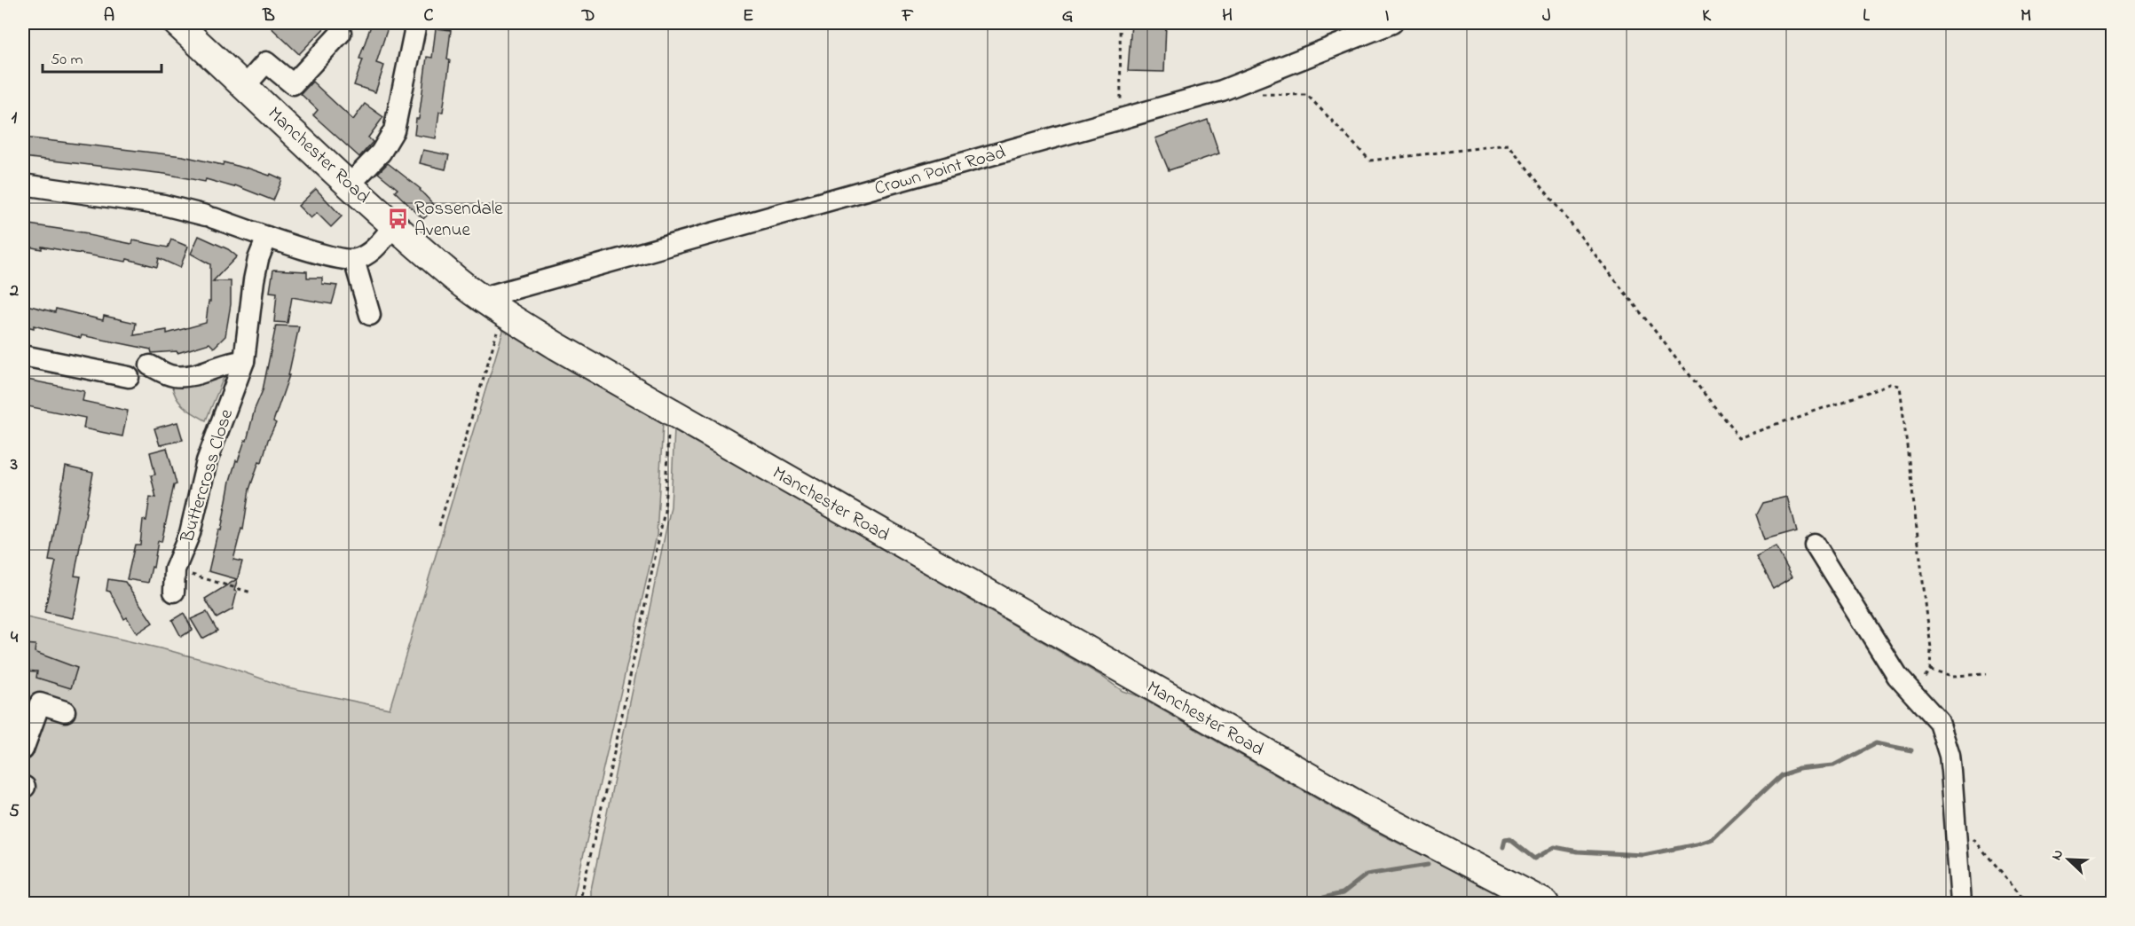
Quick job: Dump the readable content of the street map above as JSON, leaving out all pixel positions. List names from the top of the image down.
{
  "streets": {
    "main road": ["Manchester Road"],
    "street": ["Crown Point Road", "Buttercross Close"]
  },
  "crossings": [
    ["Manchester Road", "Crown Point Road"]
  ],
  "places": {
    "bus stop": ["Rossendale Avenue"]
  },
  "scale_bar": "50 m",
  "north": "top left",
  "grid": {
    "columns": [
      "A",
      "B",
      "C",
      "D",
      "E",
      "F",
      "G",
      "H",
      "I",
      "J",
      "K",
      "L",
      "M"
    ],
    "rows": [
      "1",
      "2",
      "3",
      "4",
      "5"
    ]
  }
}
